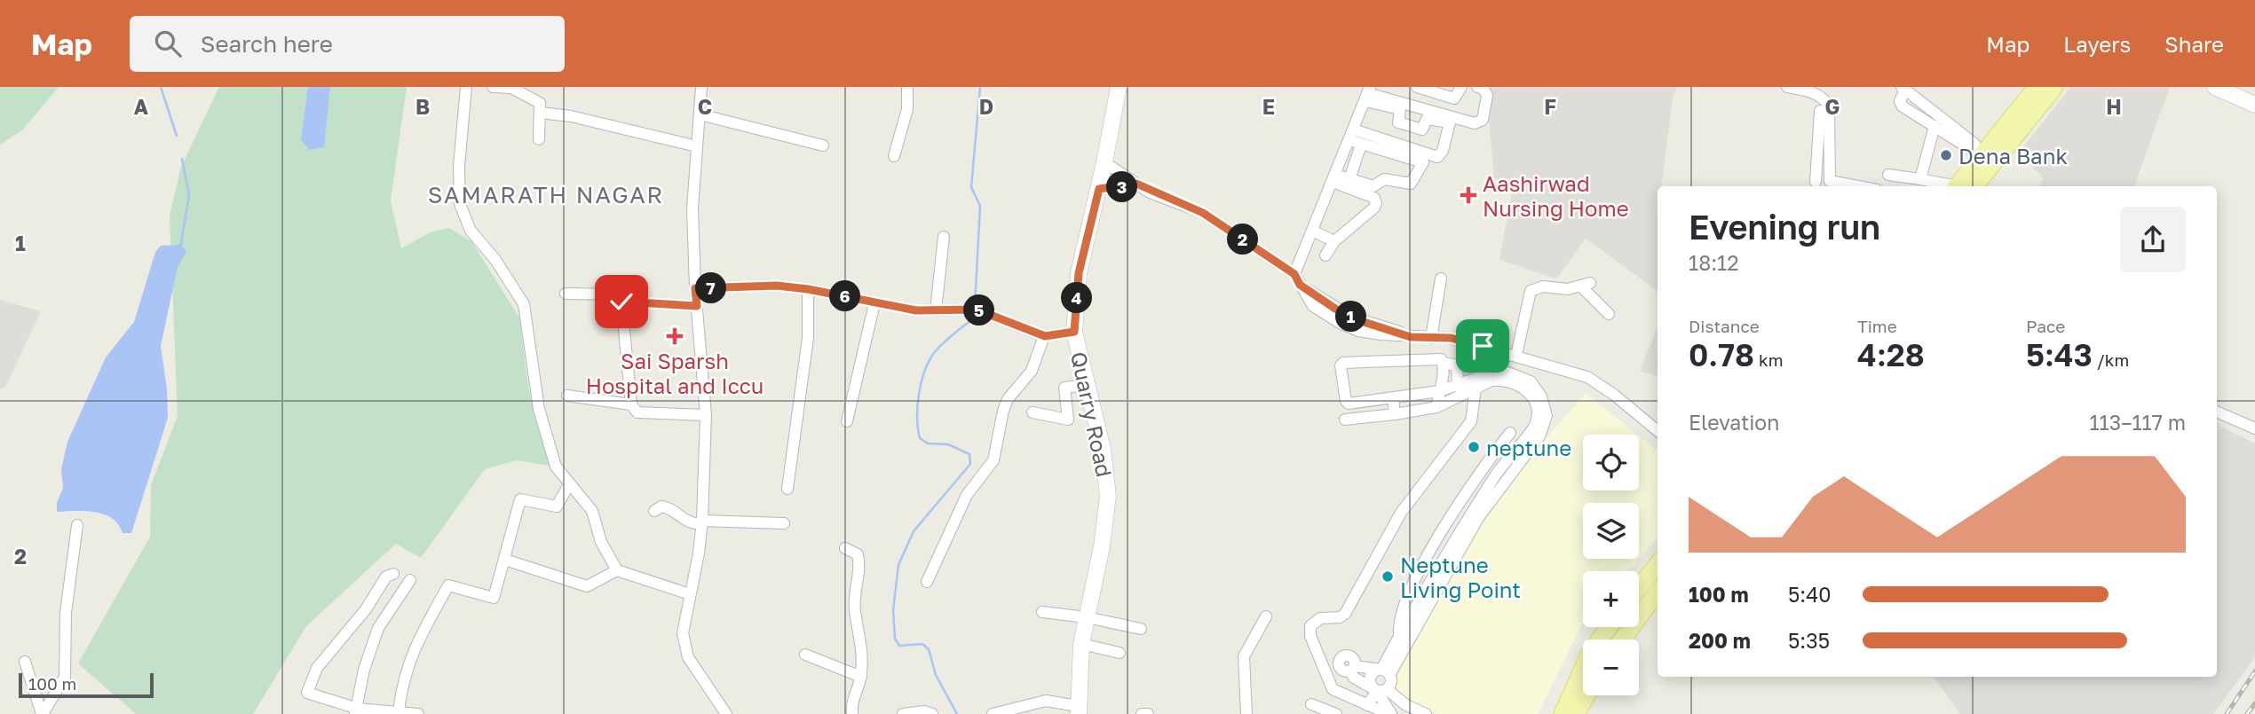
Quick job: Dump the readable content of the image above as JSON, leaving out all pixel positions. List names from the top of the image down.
{
  "streets": {
    "main road": ["Quarry Road"]
  },
  "districts": ["SAMARATH NAGAR"],
  "places": {
    "other": ["Dena Bank", "neptune", "Neptune Living Point"],
    "health": ["Aashirwad Nursing Home", "Sai Sparsh Hospital and Iccu"]
  },
  "scale_bar": "100 m",
  "page": {
    "header": "Map",
    "search": "Search here",
    "nav": ["Map", "Layers", "Share"],
    "pins": [
      "3",
      "2",
      "7",
      "6",
      "4",
      "5",
      "1"
    ],
    "heading": ["Evening run", "18:12"],
    "stats": [
      ["Distance", "0.78 km"],
      ["Time", "4:28"],
      ["Pace", "5:43 /km"]
    ],
    "chart": ["Elevation", "113–117 m"],
    "map_buttons": ["+", "−"],
    "list": [
      {
        "name": "100 m",
        "note": "5:40"
      },
      {
        "name": "200 m",
        "note": "5:35"
      }
    ],
    "scale": "100 m"
  },
  "grid": {
    "columns": [
      "A",
      "B",
      "C",
      "D",
      "E",
      "F",
      "G",
      "H"
    ],
    "rows": ["1", "2"]
  }
}
